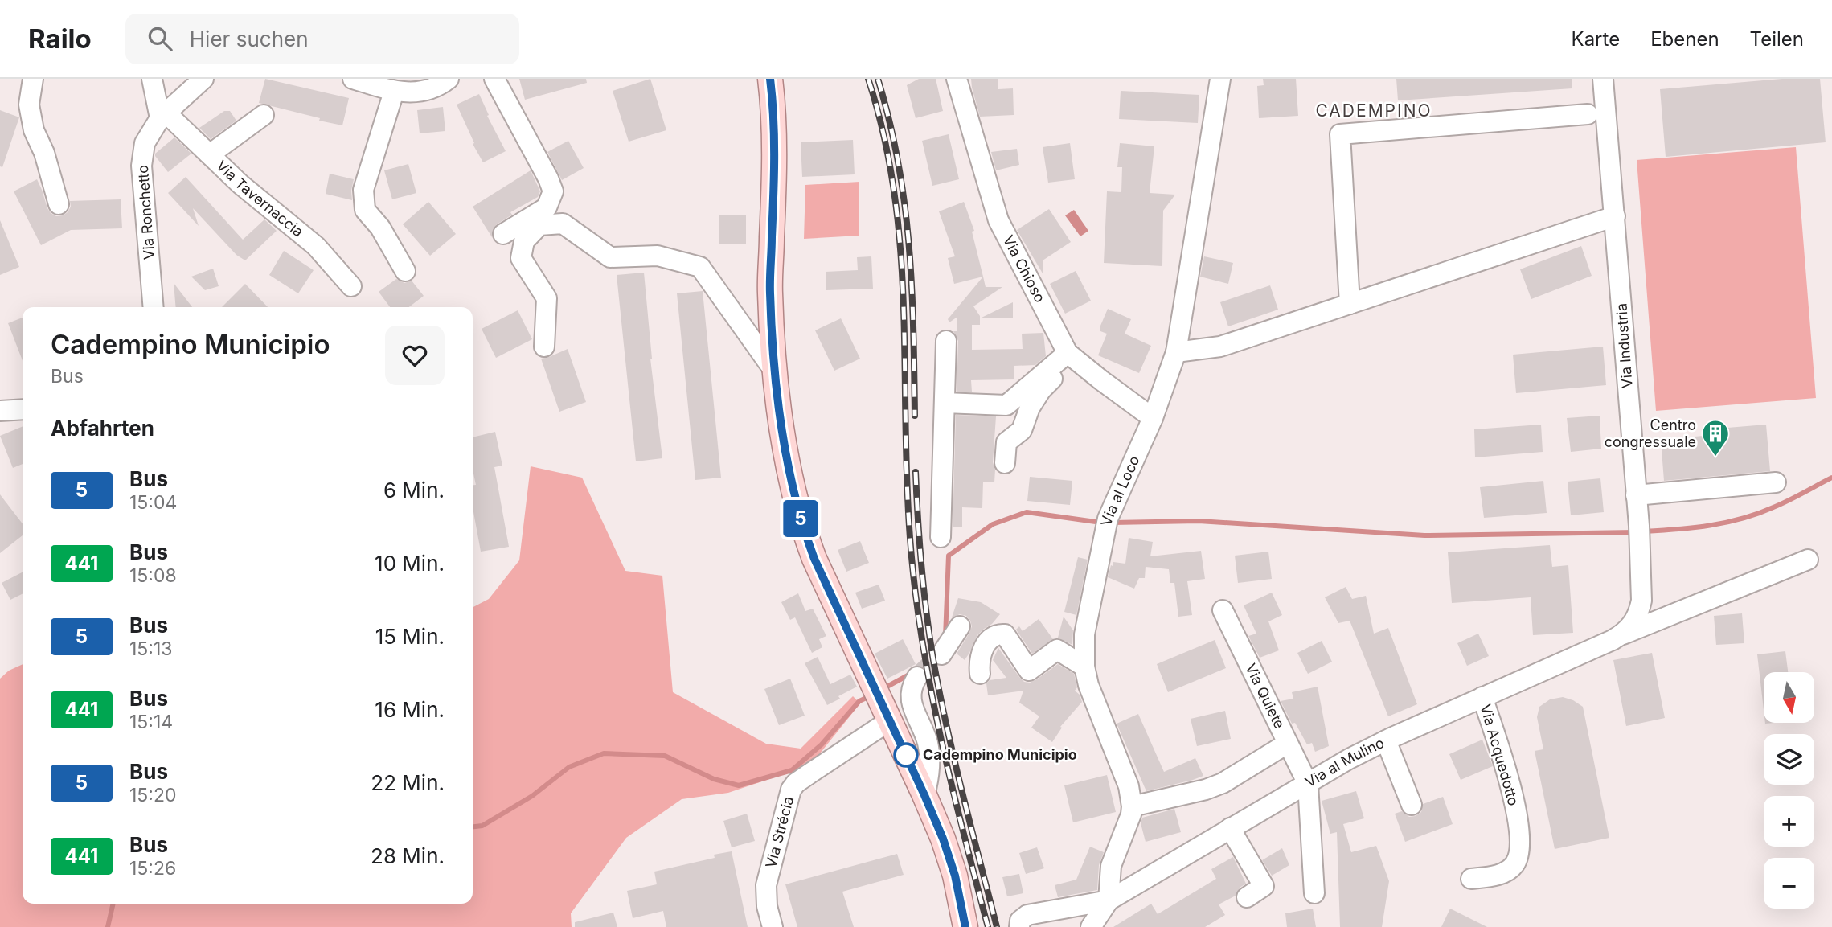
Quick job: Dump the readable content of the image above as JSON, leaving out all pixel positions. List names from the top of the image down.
{
  "streets": {
    "street": [
      "Via Tavernaccia",
      "Via Ronchetto",
      "Via Chioso",
      "Via Industria",
      "Via al Loco",
      "Via Quiete",
      "Via Acquedotto",
      "Via al Mulino",
      "Via Strécia"
    ]
  },
  "crossings": [
    ["Via Tavernaccia", "Via Ronchetto"],
    ["Via Chioso", "Via al Loco"],
    ["Via Industria", "Via al Mulino"],
    ["Via al Loco", "Via al Mulino"],
    ["Via Quiete", "Via al Mulino"],
    ["Via Acquedotto", "Via al Mulino"]
  ],
  "districts": ["CADEMPINO"],
  "places": {
    "building": ["Centro congressuale"],
    "other": ["Cadempino Municipio"]
  },
  "lines": ["bus line 5"],
  "north": "bottom",
  "page": {
    "header": "Railo",
    "search": "Hier suchen",
    "nav": ["Karte", "Ebenen", "Teilen"],
    "on_map": "5",
    "heading": [
      ["Cadempino Municipio", "Bus"],
      "Abfahrten"
    ],
    "list": [
      {
        "mark": "5",
        "name": "Bus",
        "note": "15:04",
        "value": "6 Min."
      },
      {
        "mark": "441",
        "name": "Bus",
        "note": "15:08",
        "value": "10 Min."
      },
      {
        "mark": "5",
        "name": "Bus",
        "note": "15:13",
        "value": "15 Min."
      },
      {
        "mark": "441",
        "name": "Bus",
        "note": "15:14",
        "value": "16 Min."
      },
      {
        "mark": "5",
        "name": "Bus",
        "note": "15:20",
        "value": "22 Min."
      },
      {
        "mark": "441",
        "name": "Bus",
        "note": "15:26",
        "value": "28 Min."
      }
    ],
    "map_buttons": ["+", "−"]
  }
}
